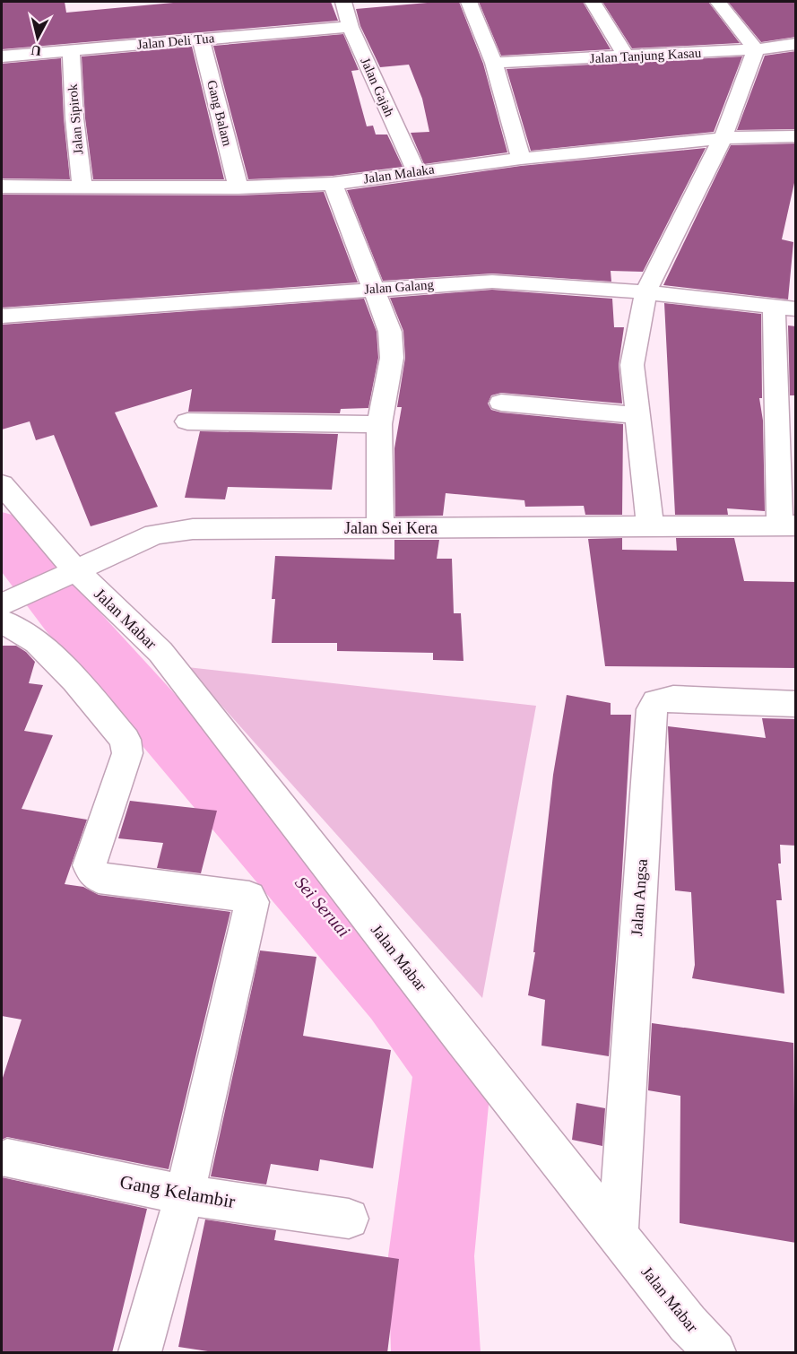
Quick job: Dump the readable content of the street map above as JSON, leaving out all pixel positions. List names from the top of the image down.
{
  "streets": {
    "street": [
      "Jalan Deli Tua",
      "Jalan Tanjung Kasau",
      "Jalan Gajah",
      "Gang Balam",
      "Jalan Sipirok",
      "Jalan Malaka",
      "Jalan Galang",
      "Jalan Sei Kera",
      "Jalan Mabar",
      "Jalan Angsa",
      "Gang Kelambir"
    ]
  },
  "crossings": [
    ["Jalan Deli Tua", "Jalan Gajah"],
    ["Jalan Deli Tua", "Gang Balam"],
    ["Jalan Deli Tua", "Jalan Sipirok"],
    ["Jalan Gajah", "Jalan Malaka"],
    ["Gang Balam", "Jalan Malaka"],
    ["Jalan Sipirok", "Jalan Malaka"],
    ["Jalan Sei Kera", "Jalan Mabar"],
    ["Jalan Mabar", "Jalan Angsa"]
  ],
  "water": ["Sei Seruai"],
  "north": "bottom"
}
